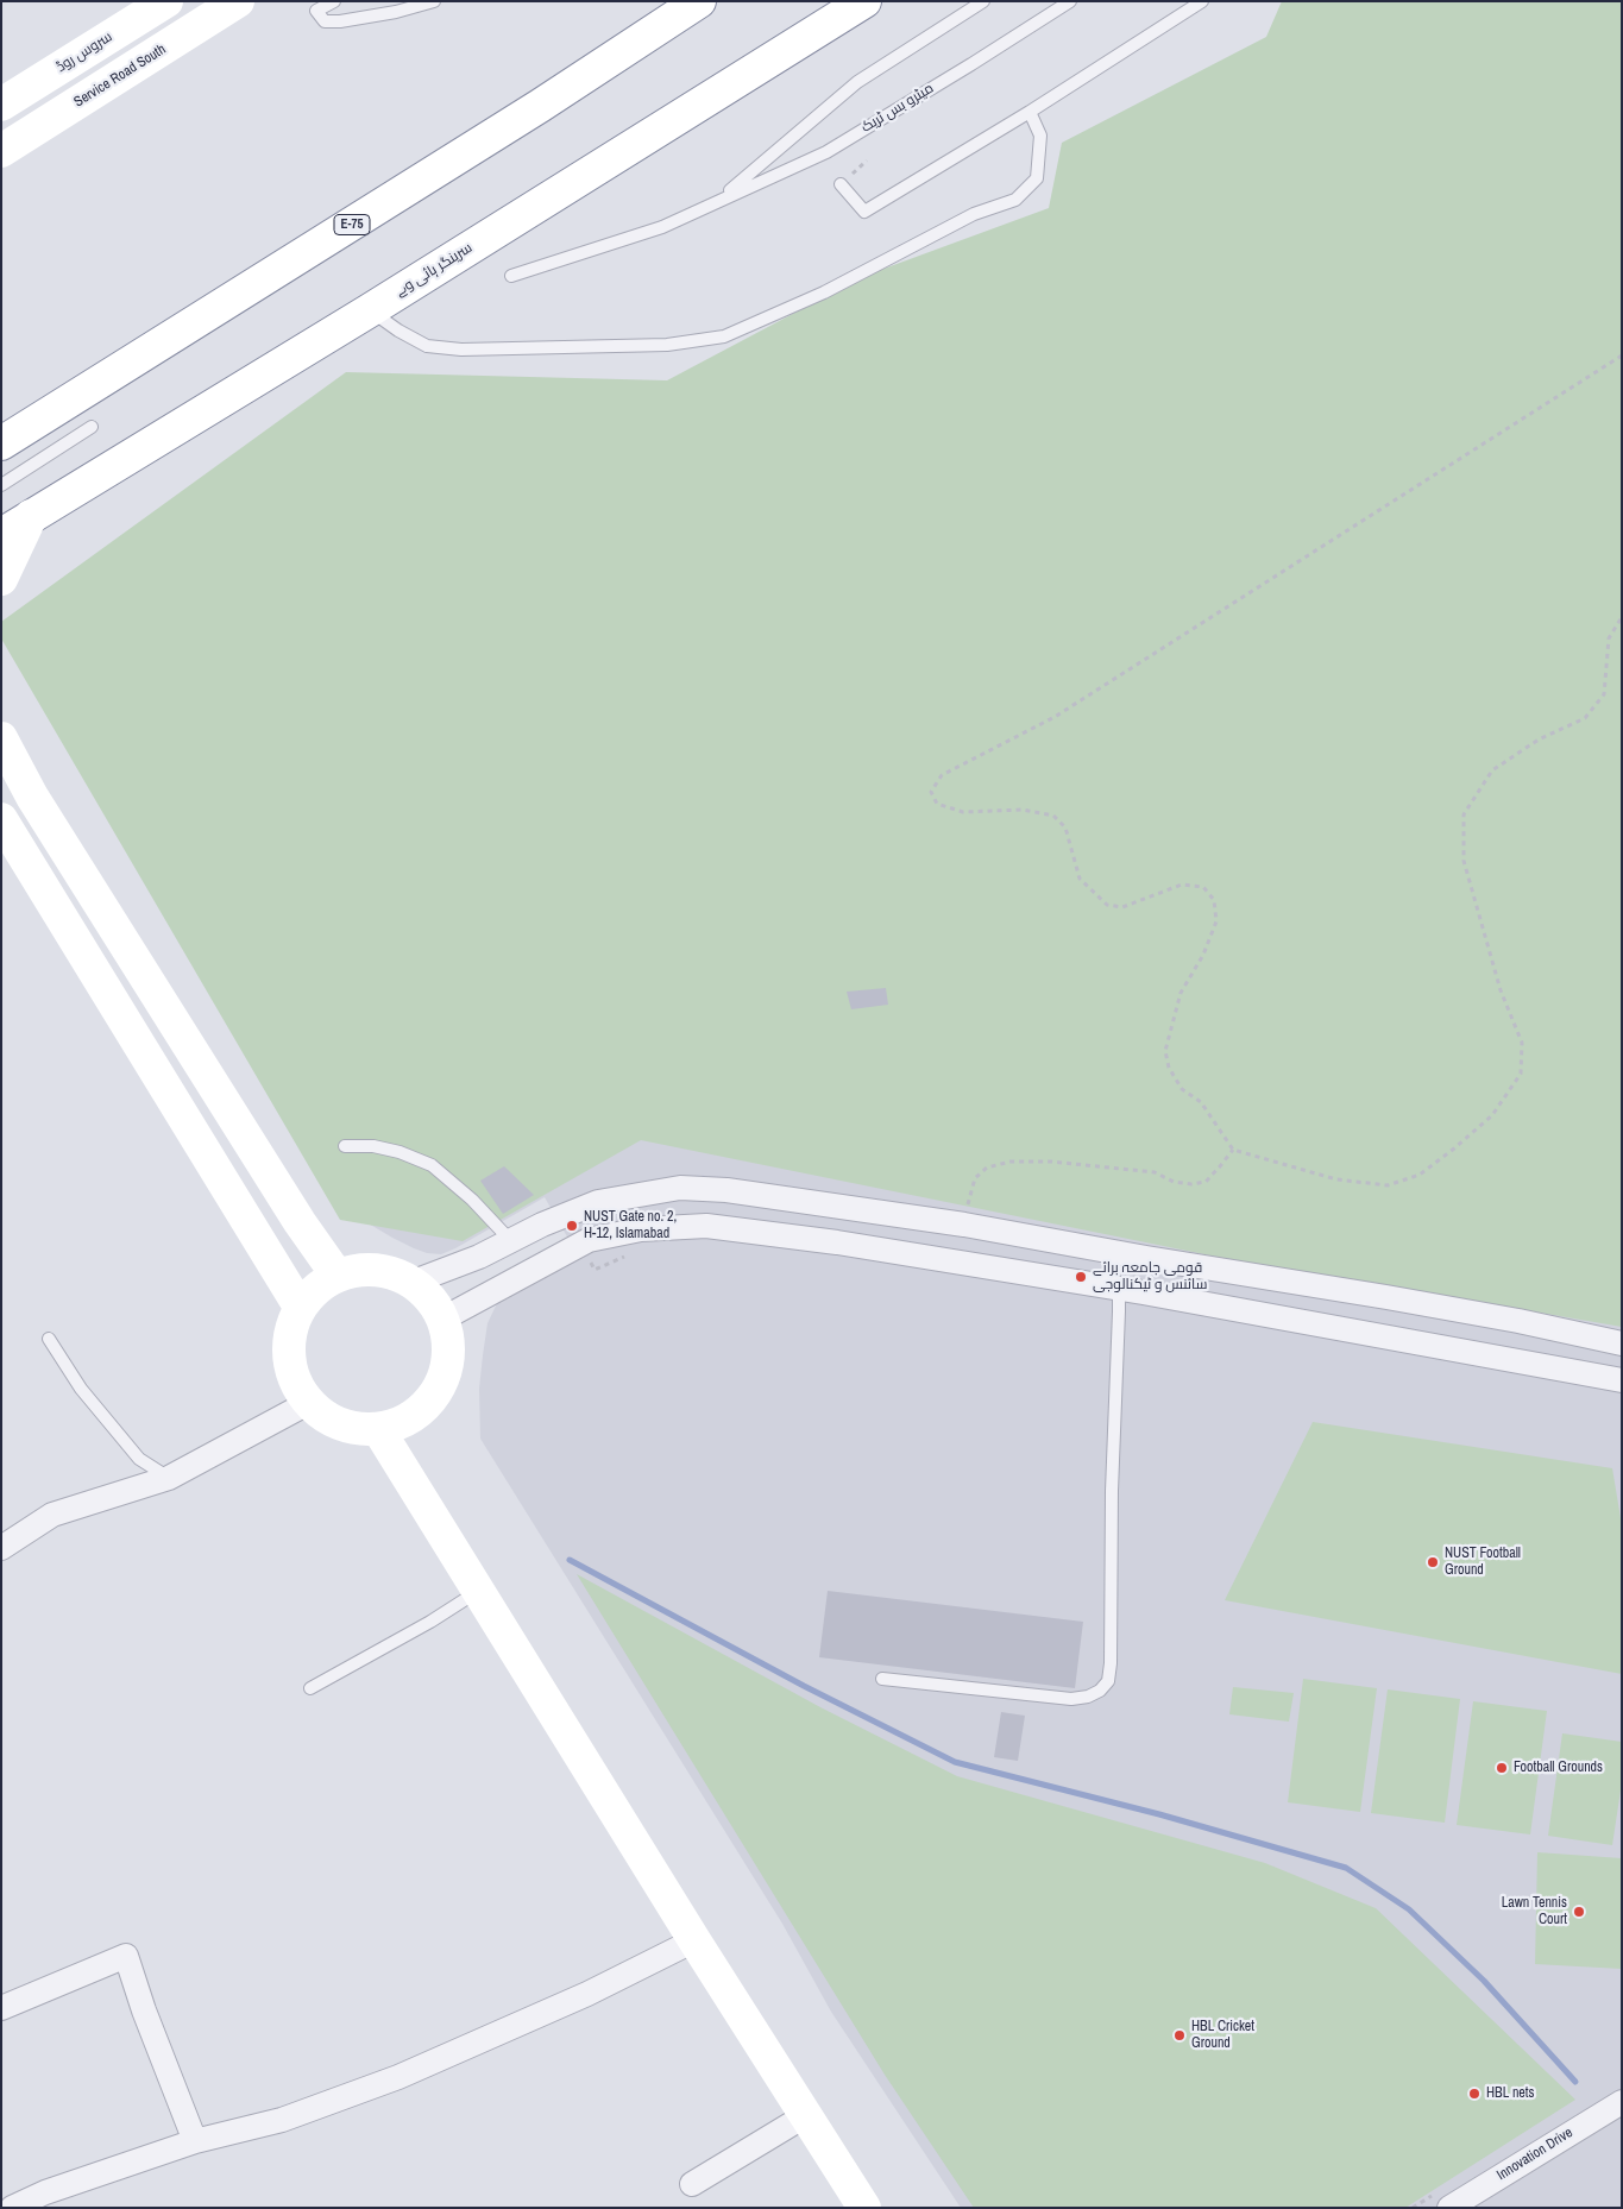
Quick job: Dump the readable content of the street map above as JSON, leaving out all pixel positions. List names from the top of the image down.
{
  "streets": {
    "main road": [
      "سروس روڈ",
      "Service Road South",
      "E-75",
      "سرینگر ہائی وے"
    ],
    "street": ["Innovation Drive"],
    "lane": ["میٹرو بس ٹریک"]
  },
  "places": [
    "NUST Gate no. 2, H-12, Islamabad",
    "قومی جامعہ برائے سائنس و ٹیکنالوجی",
    "NUST Football Ground",
    "Football Grounds",
    "Lawn Tennis Court",
    "HBL Cricket Ground",
    "HBL nets"
  ]
}
